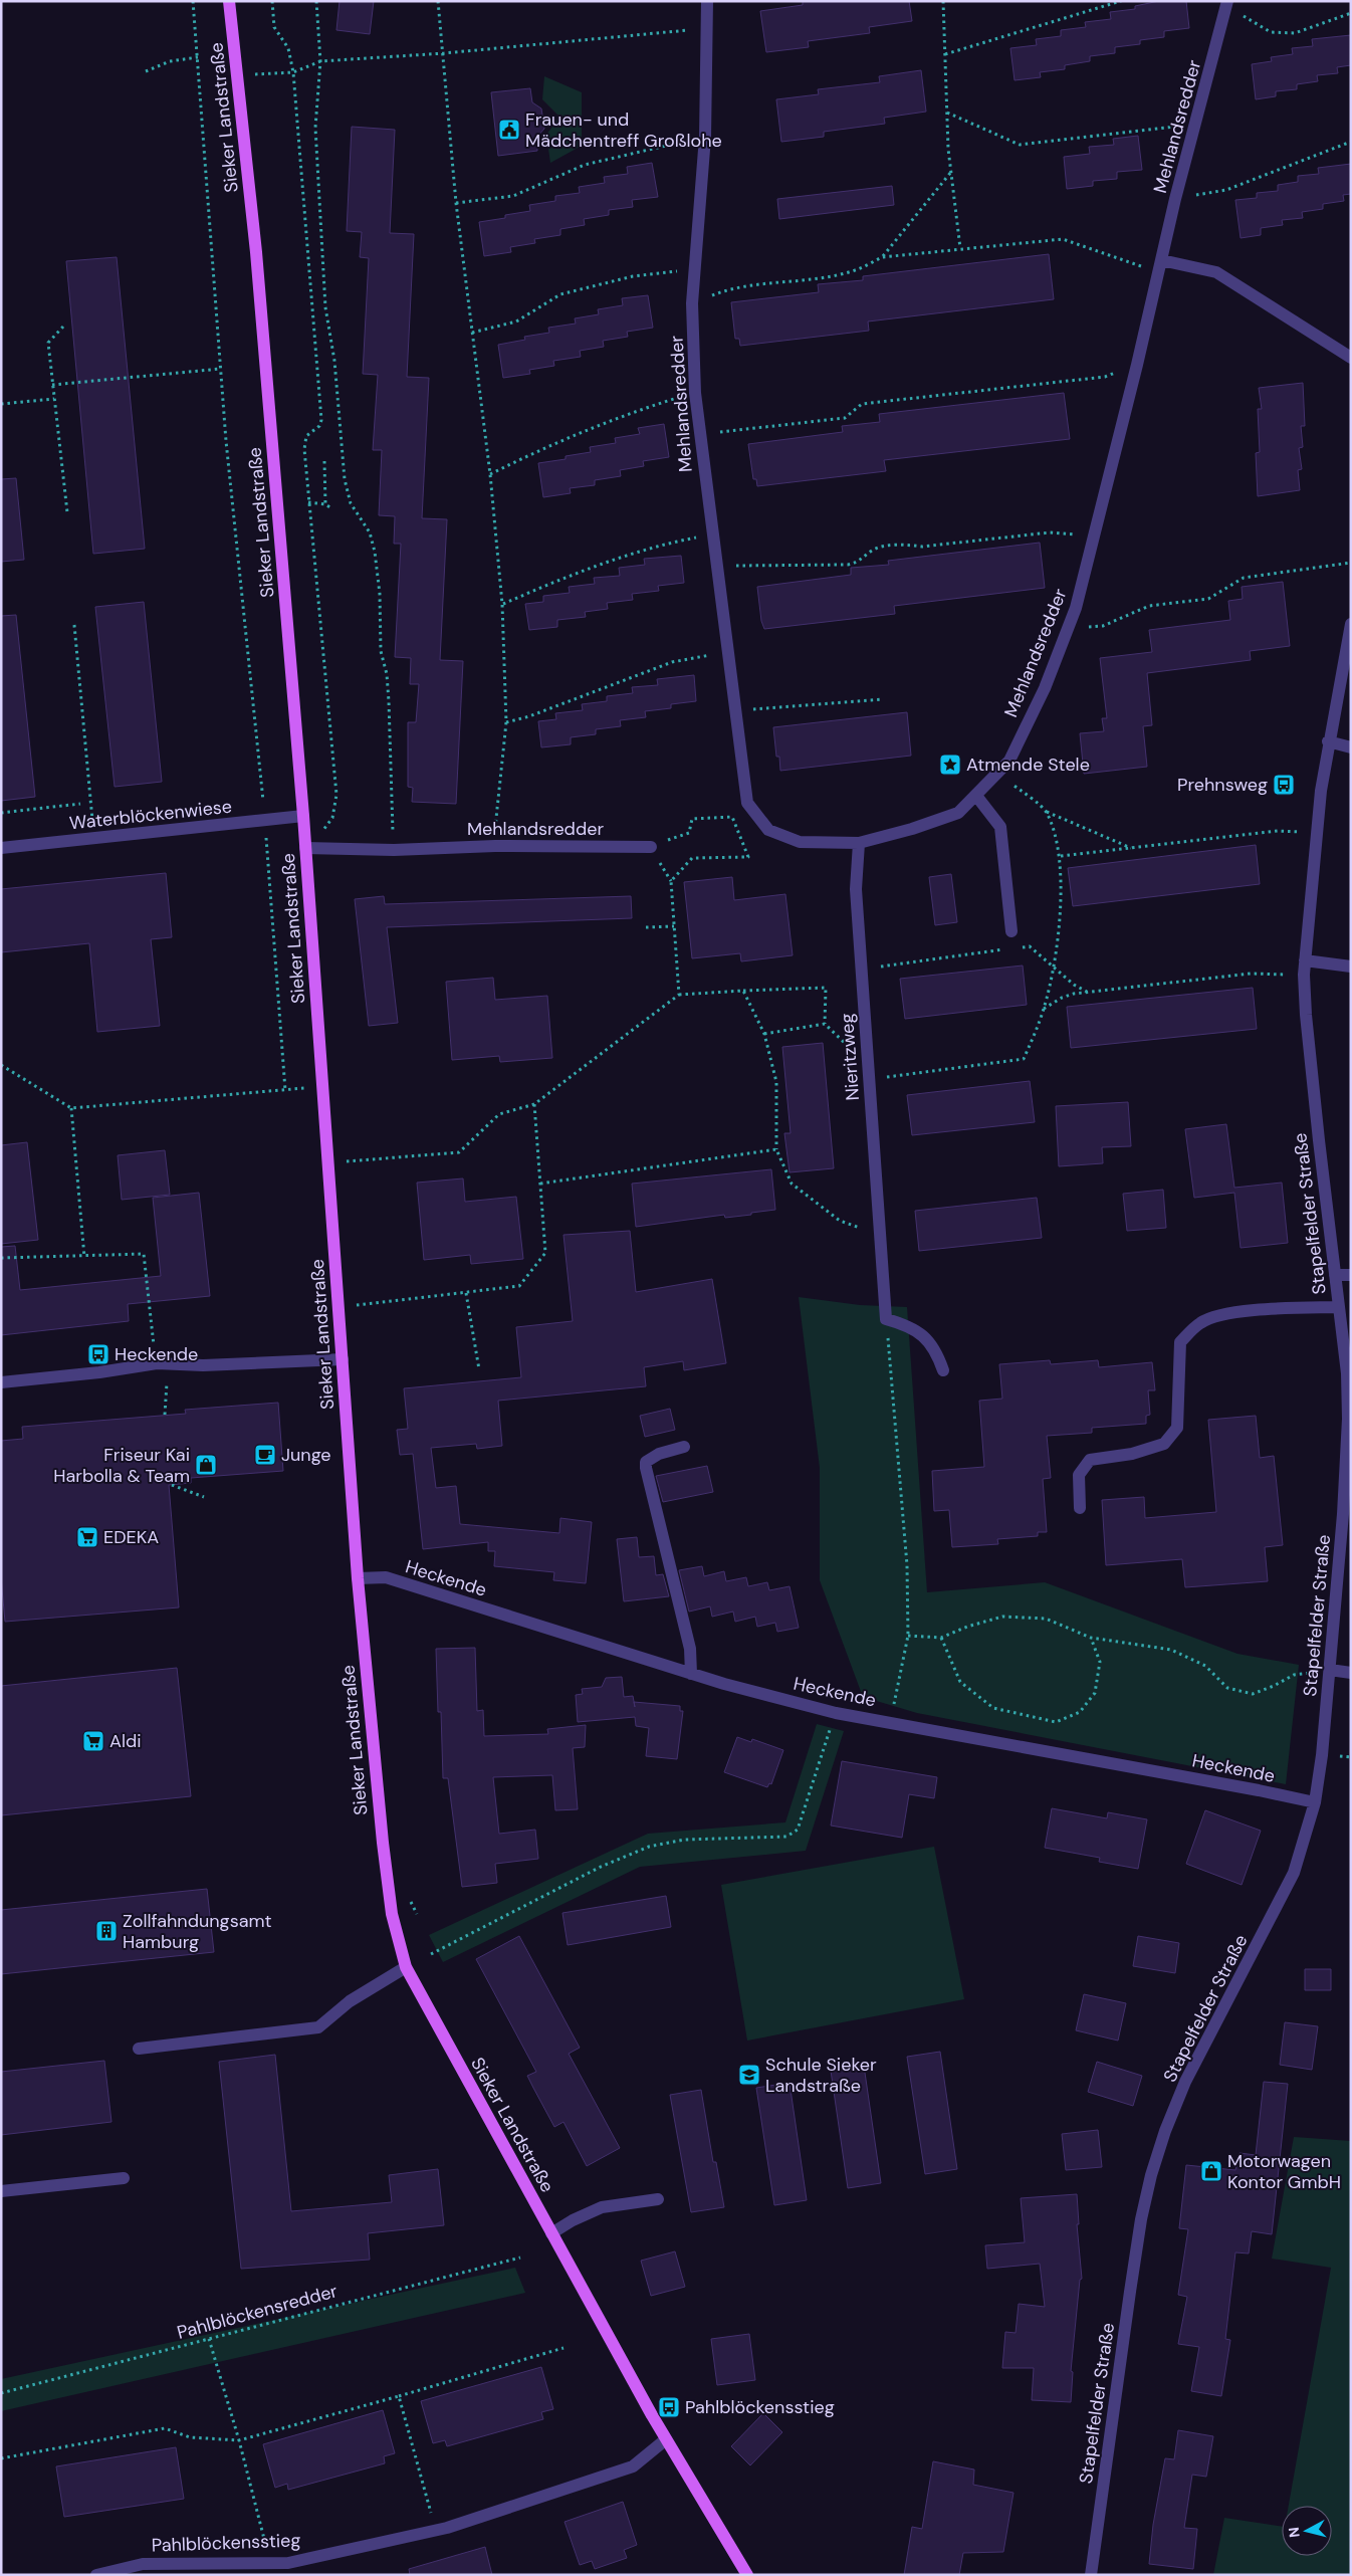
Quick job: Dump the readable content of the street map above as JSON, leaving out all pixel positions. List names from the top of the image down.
{
  "streets": {
    "main road": ["Sieker Landstraße"],
    "street": [
      "Mehlandsredder",
      "Waterblöckenwiese",
      "Nieritzweg",
      "Stapelfelder Straße",
      "Heckende",
      "Pahlblöckensstieg"
    ],
    "path": ["Pahlblöckensredder"]
  },
  "crossings": [
    ["Sieker Landstraße", "Mehlandsredder"],
    ["Sieker Landstraße", "Waterblöckenwiese"],
    ["Sieker Landstraße", "Heckende"],
    ["Sieker Landstraße", "Pahlblöckensstieg"],
    ["Mehlandsredder", "Nieritzweg"],
    ["Stapelfelder Straße", "Heckende"]
  ],
  "places": {
    "public building": ["Frauen- und Mädchentreff Großlohe"],
    "place": ["Atmende Stele"],
    "bus stop": ["Prehnsweg", "Heckende", "Pahlblöckensstieg"],
    "cafe": ["Junge"],
    "shop": ["Friseur Kai Harbolla & Team", "Motorwagen Kontor GmbH"],
    "supermarket": ["EDEKA", "Aldi"],
    "building": ["Zollfahndungsamt Hamburg"],
    "school or university": ["Schule Sieker Landstraße"]
  },
  "north": "left"
}
